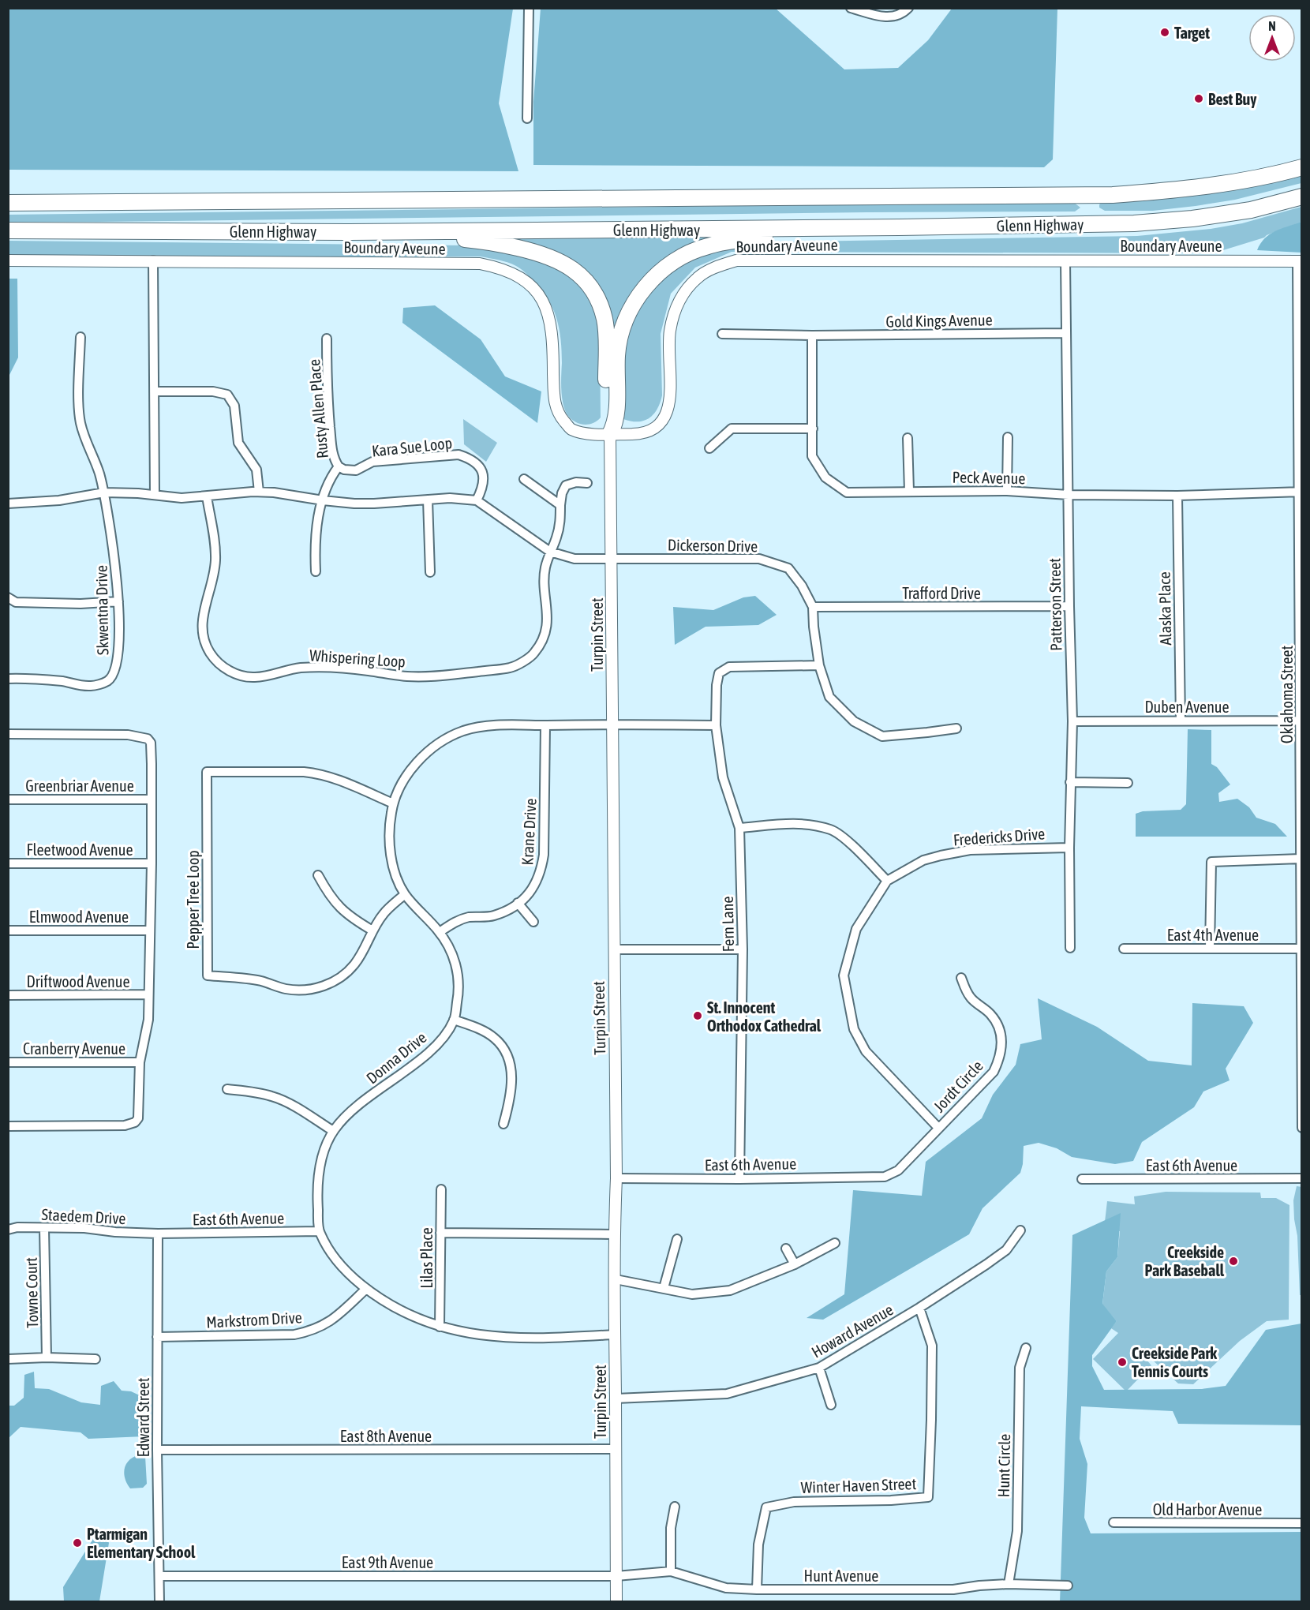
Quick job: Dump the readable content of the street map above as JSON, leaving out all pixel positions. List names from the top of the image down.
{
  "streets": {
    "highway": ["Glenn Highway"],
    "street": [
      "Boundary Aveune",
      "Gold Kings Avenue",
      "Rusty Allen Place",
      "Kara Sue Loop",
      "Peck Avenue",
      "Dickerson Drive",
      "Trafford Drive",
      "Patterson Street",
      "Alaska Place",
      "Skwentna Drive",
      "Turpin Street",
      "Whispering Loop",
      "Oklahoma Street",
      "Duben Avenue",
      "Greenbriar Avenue",
      "Krane Drive",
      "Fredericks Drive",
      "Fleetwood Avenue",
      "Pepper Tree Loop",
      "Elmwood Avenue",
      "Fern Lane",
      "East 4th Avenue",
      "Driftwood Avenue",
      "Cranberry Avenue",
      "Donna Drive",
      "Jordt Circle",
      "East 6th Avenue",
      "Staedem Drive",
      "Lilas Place",
      "Towne Court",
      "Markstrom Drive",
      "Howard Avenue",
      "Edward Street",
      "East 8th Avenue",
      "Hunt Circle",
      "Winter Haven Street",
      "Old Harbor Avenue",
      "East 9th Avenue",
      "Hunt Avenue"
    ]
  },
  "crossings": [
    ["Boundary Aveune", "Patterson Street"],
    ["Boundary Aveune", "Turpin Street"],
    ["Boundary Aveune", "Oklahoma Street"],
    ["Gold Kings Avenue", "Peck Avenue"],
    ["Gold Kings Avenue", "Patterson Street"],
    ["Rusty Allen Place", "Kara Sue Loop"],
    ["Kara Sue Loop", "Dickerson Drive"],
    ["Peck Avenue", "Patterson Street"],
    ["Peck Avenue", "Alaska Place"],
    ["Peck Avenue", "Oklahoma Street"],
    ["Dickerson Drive", "Trafford Drive"],
    ["Dickerson Drive", "Turpin Street"],
    ["Dickerson Drive", "Whispering Loop"],
    ["Dickerson Drive", "Fern Lane"],
    ["Trafford Drive", "Patterson Street"],
    ["Patterson Street", "Duben Avenue"],
    ["Patterson Street", "Fredericks Drive"],
    ["Alaska Place", "Duben Avenue"],
    ["Turpin Street", "Donna Drive"],
    ["Turpin Street", "East 6th Avenue"],
    ["Turpin Street", "Howard Avenue"],
    ["Turpin Street", "East 8th Avenue"],
    ["Turpin Street", "East 9th Avenue"],
    ["Turpin Street", "Hunt Avenue"],
    ["Oklahoma Street", "Duben Avenue"],
    ["Oklahoma Street", "East 4th Avenue"],
    ["Krane Drive", "Donna Drive"],
    ["Fredericks Drive", "Jordt Circle"],
    ["Pepper Tree Loop", "Donna Drive"],
    ["Fern Lane", "Donna Drive"],
    ["Fern Lane", "East 6th Avenue"],
    ["Donna Drive", "East 6th Avenue"],
    ["Donna Drive", "Lilas Place"],
    ["Donna Drive", "Markstrom Drive"],
    ["Jordt Circle", "East 6th Avenue"],
    ["East 6th Avenue", "Staedem Drive"],
    ["East 6th Avenue", "Edward Street"],
    ["Staedem Drive", "Towne Court"],
    ["Staedem Drive", "Edward Street"],
    ["Markstrom Drive", "Edward Street"],
    ["Howard Avenue", "Winter Haven Street"],
    ["Edward Street", "East 8th Avenue"],
    ["Edward Street", "East 9th Avenue"],
    ["Hunt Circle", "Hunt Avenue"],
    ["Winter Haven Street", "Hunt Avenue"],
    ["East 9th Avenue", "Hunt Avenue"]
  ],
  "places": [
    "Target",
    "Best Buy",
    "St. Innocent Orthodox Cathedral",
    "Creekside Park Baseball",
    "Creekside Park Tennis Courts",
    "Ptarmigan Elementary School"
  ],
  "north": "top"
}
